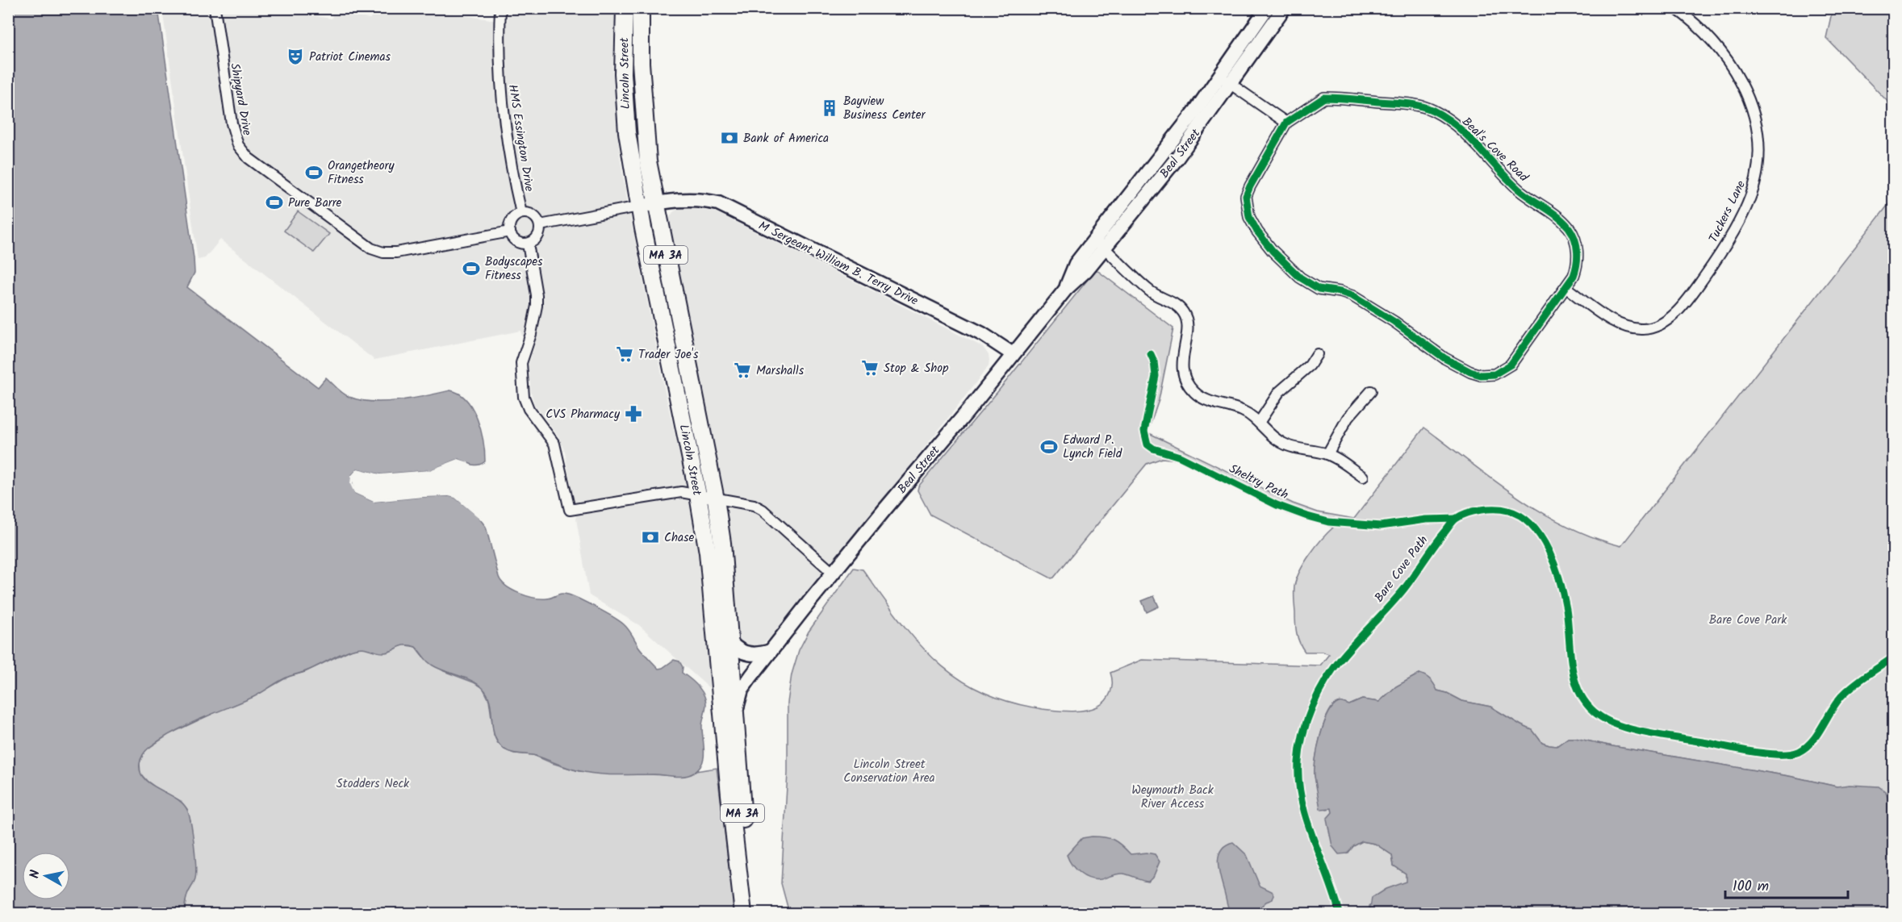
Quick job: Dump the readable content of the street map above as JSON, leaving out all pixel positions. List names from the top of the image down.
{
  "streets": {
    "main road": ["Lincoln Street", "MA 3A"],
    "street": [
      "Shipyard Drive",
      "HMS Essington Drive",
      "Beal's Cove Road",
      "Beal Street",
      "Tuckers Lane",
      "M Sergeant William B. Terry Drive"
    ],
    "cycle path": ["Sheltry Path", "Bare Cove Path"]
  },
  "crossings": [
    ["Lincoln Street", "Beal Street"],
    ["Lincoln Street", "M Sergeant William B. Terry Drive"],
    ["Shipyard Drive", "HMS Essington Drive"],
    ["Beal's Cove Road", "Tuckers Lane"],
    ["Beal Street", "M Sergeant William B. Terry Drive"]
  ],
  "parks": [
    "Bare Cove Park",
    "Lincoln Street Conservation Area",
    "Stodders Neck",
    "Weymouth Back River Access"
  ],
  "places": {
    "theatre": ["Patriot Cinemas"],
    "building": ["Bayview Business Center"],
    "bank": ["Bank of America", "Chase"],
    "sports": [
      "Orangetheory Fitness",
      "Pure Barre",
      "Bodyscapes Fitness",
      "Edward P. Lynch Field"
    ],
    "supermarket": ["Trader Joe's", "Stop & Shop", "Marshalls"],
    "pharmacy": ["CVS Pharmacy"]
  },
  "scale_bar": "100 m",
  "north": "left"
}
